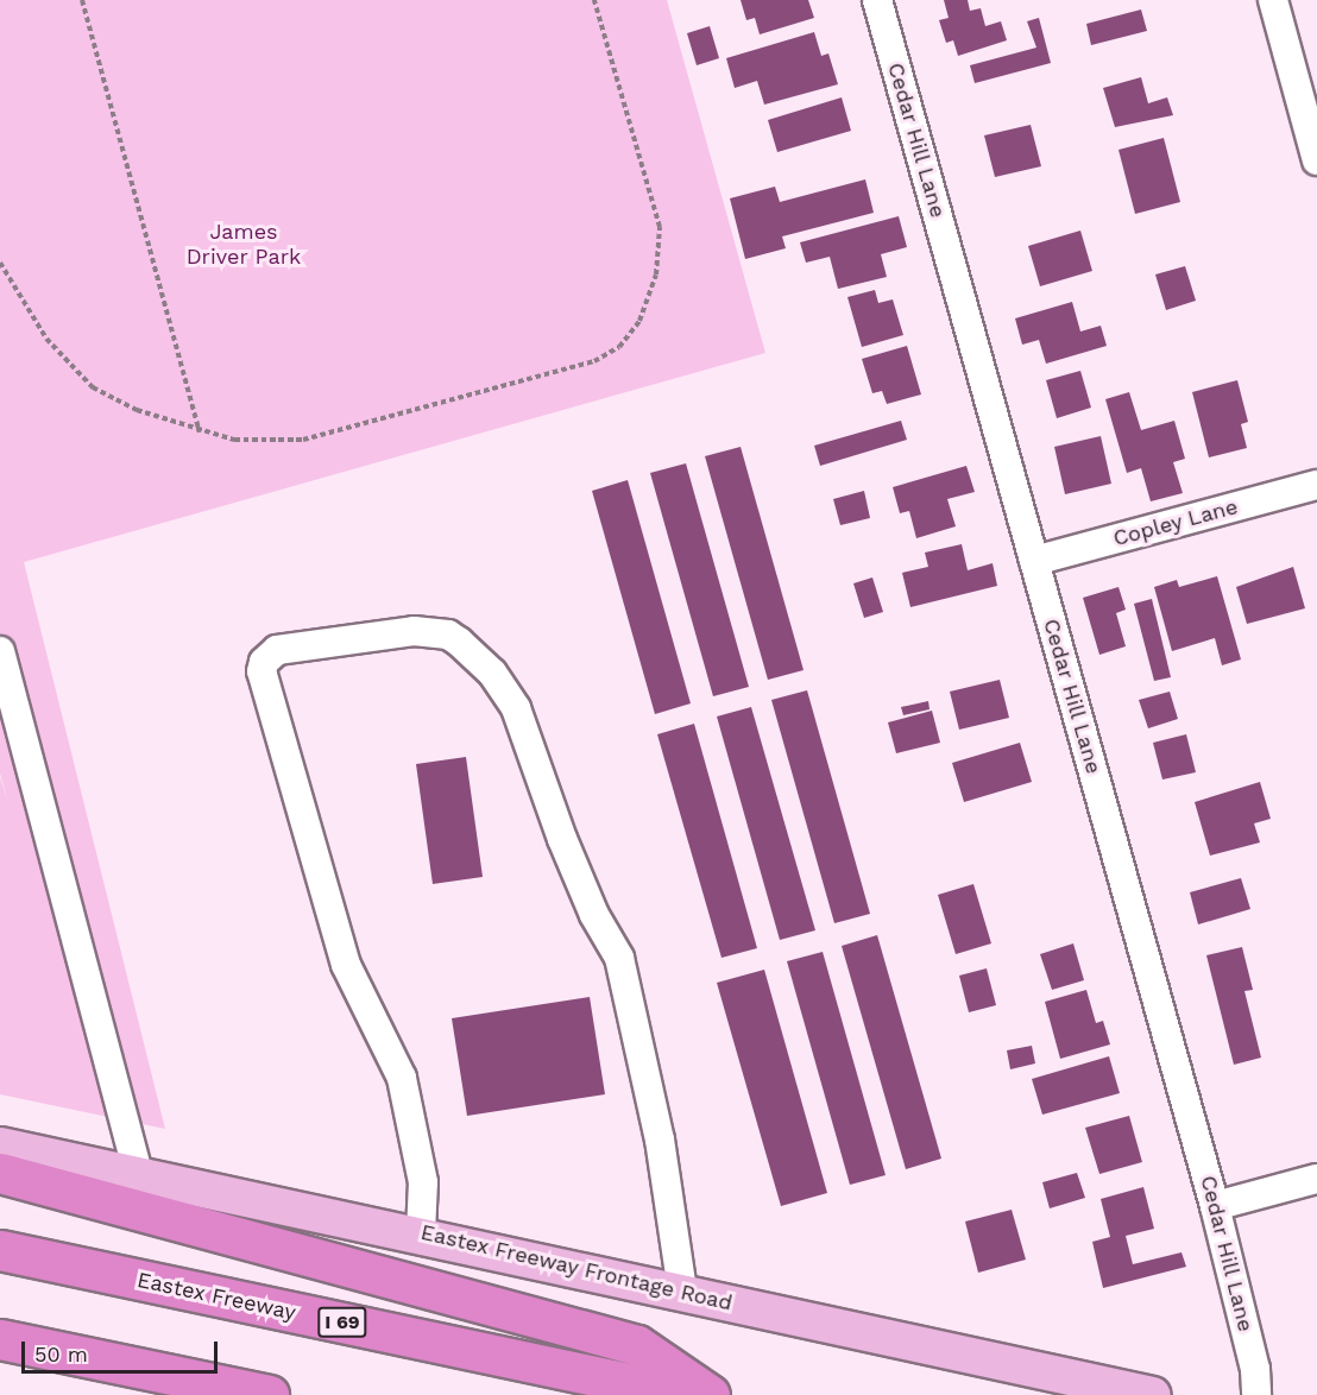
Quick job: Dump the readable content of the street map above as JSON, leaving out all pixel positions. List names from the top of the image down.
{
  "streets": {
    "highway": ["Eastex Freeway", "I 69"],
    "main road": ["Eastex Freeway Frontage Road"],
    "street": ["Cedar Hill Lane", "Copley Lane"]
  },
  "crossings": [
    ["Cedar Hill Lane", "Copley Lane"]
  ],
  "parks": ["James Driver Park"],
  "scale_bar": "50 m"
}
